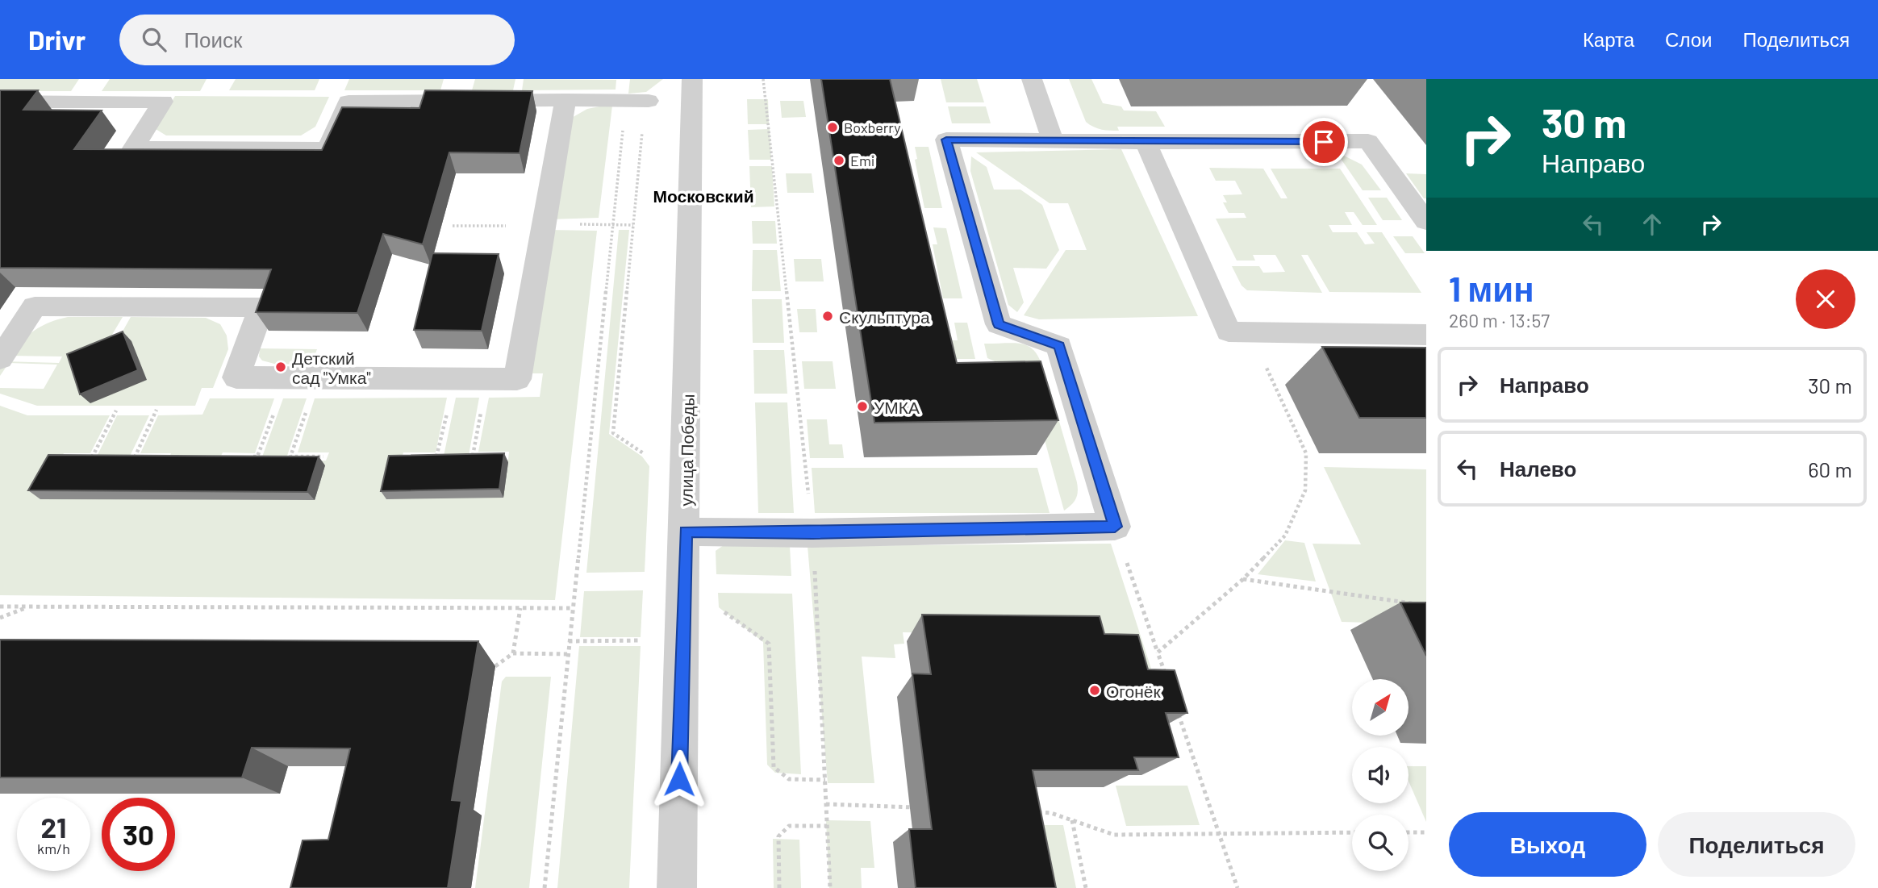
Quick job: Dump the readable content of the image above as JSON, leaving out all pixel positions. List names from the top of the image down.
{
  "streets": {
    "street": ["улица Победы"]
  },
  "districts": ["Московский"],
  "places": [
    "Boxberry",
    "Emi",
    "Скульптура",
    "Детский сад \"Умка\"",
    "УМКА",
    "Огонёк"
  ],
  "north": "top right",
  "page": {
    "header": "Drivr",
    "search": "Поиск",
    "nav": ["Карта", "Слои", "Поделиться"],
    "turn": ["30 m", "Направо"],
    "heading": ["1 мин", "260 m · 13:57"],
    "list": [
      {
        "name": "Направо",
        "value": "30 m"
      },
      {
        "name": "Налево",
        "value": "60 m"
      }
    ],
    "speed": "21 km/h",
    "limit": "30",
    "buttons": ["Выход", "Поделиться"]
  }
}
